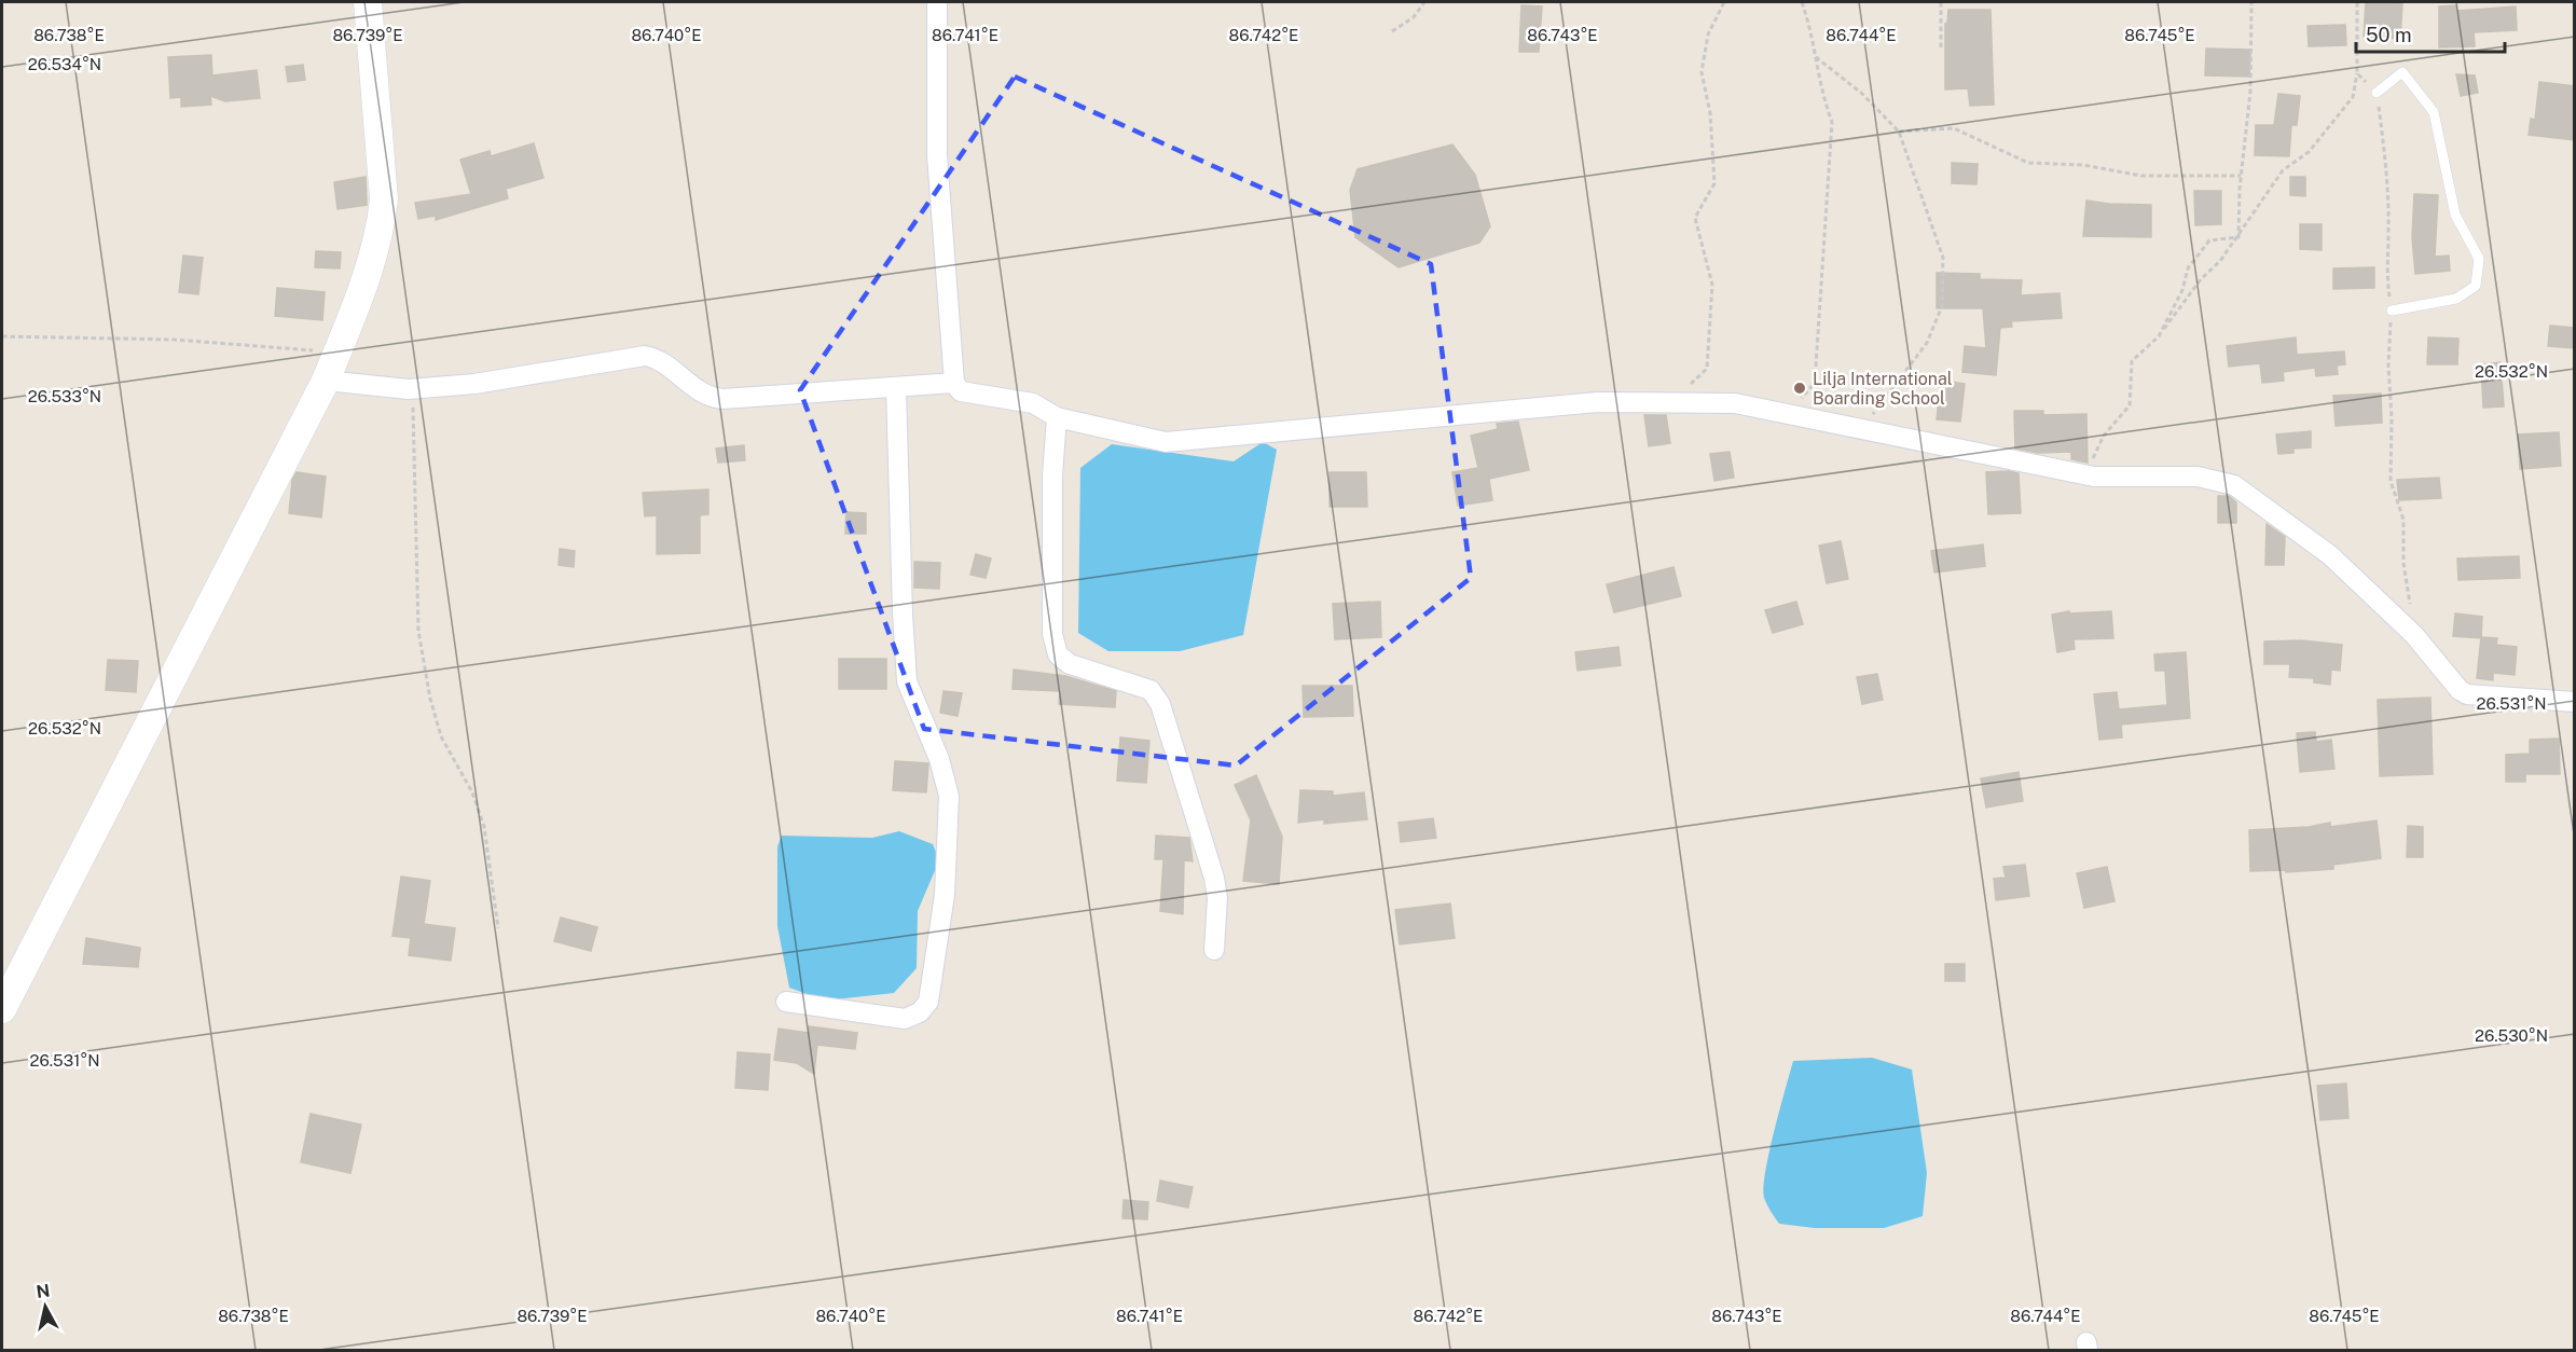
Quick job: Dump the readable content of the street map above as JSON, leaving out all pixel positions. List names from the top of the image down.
{
  "places": ["Lilja International Boarding School"],
  "scale_bar": "50 m",
  "north": "top",
  "coordinates": [
    "86.738°E",
    "86.739°E",
    "86.740°E",
    "86.741°E",
    "86.742°E",
    "86.743°E",
    "86.744°E",
    "86.745°E",
    "26.534°N",
    "26.532°N",
    "26.533°N",
    "26.531°N",
    "26.530°N"
  ]
}
